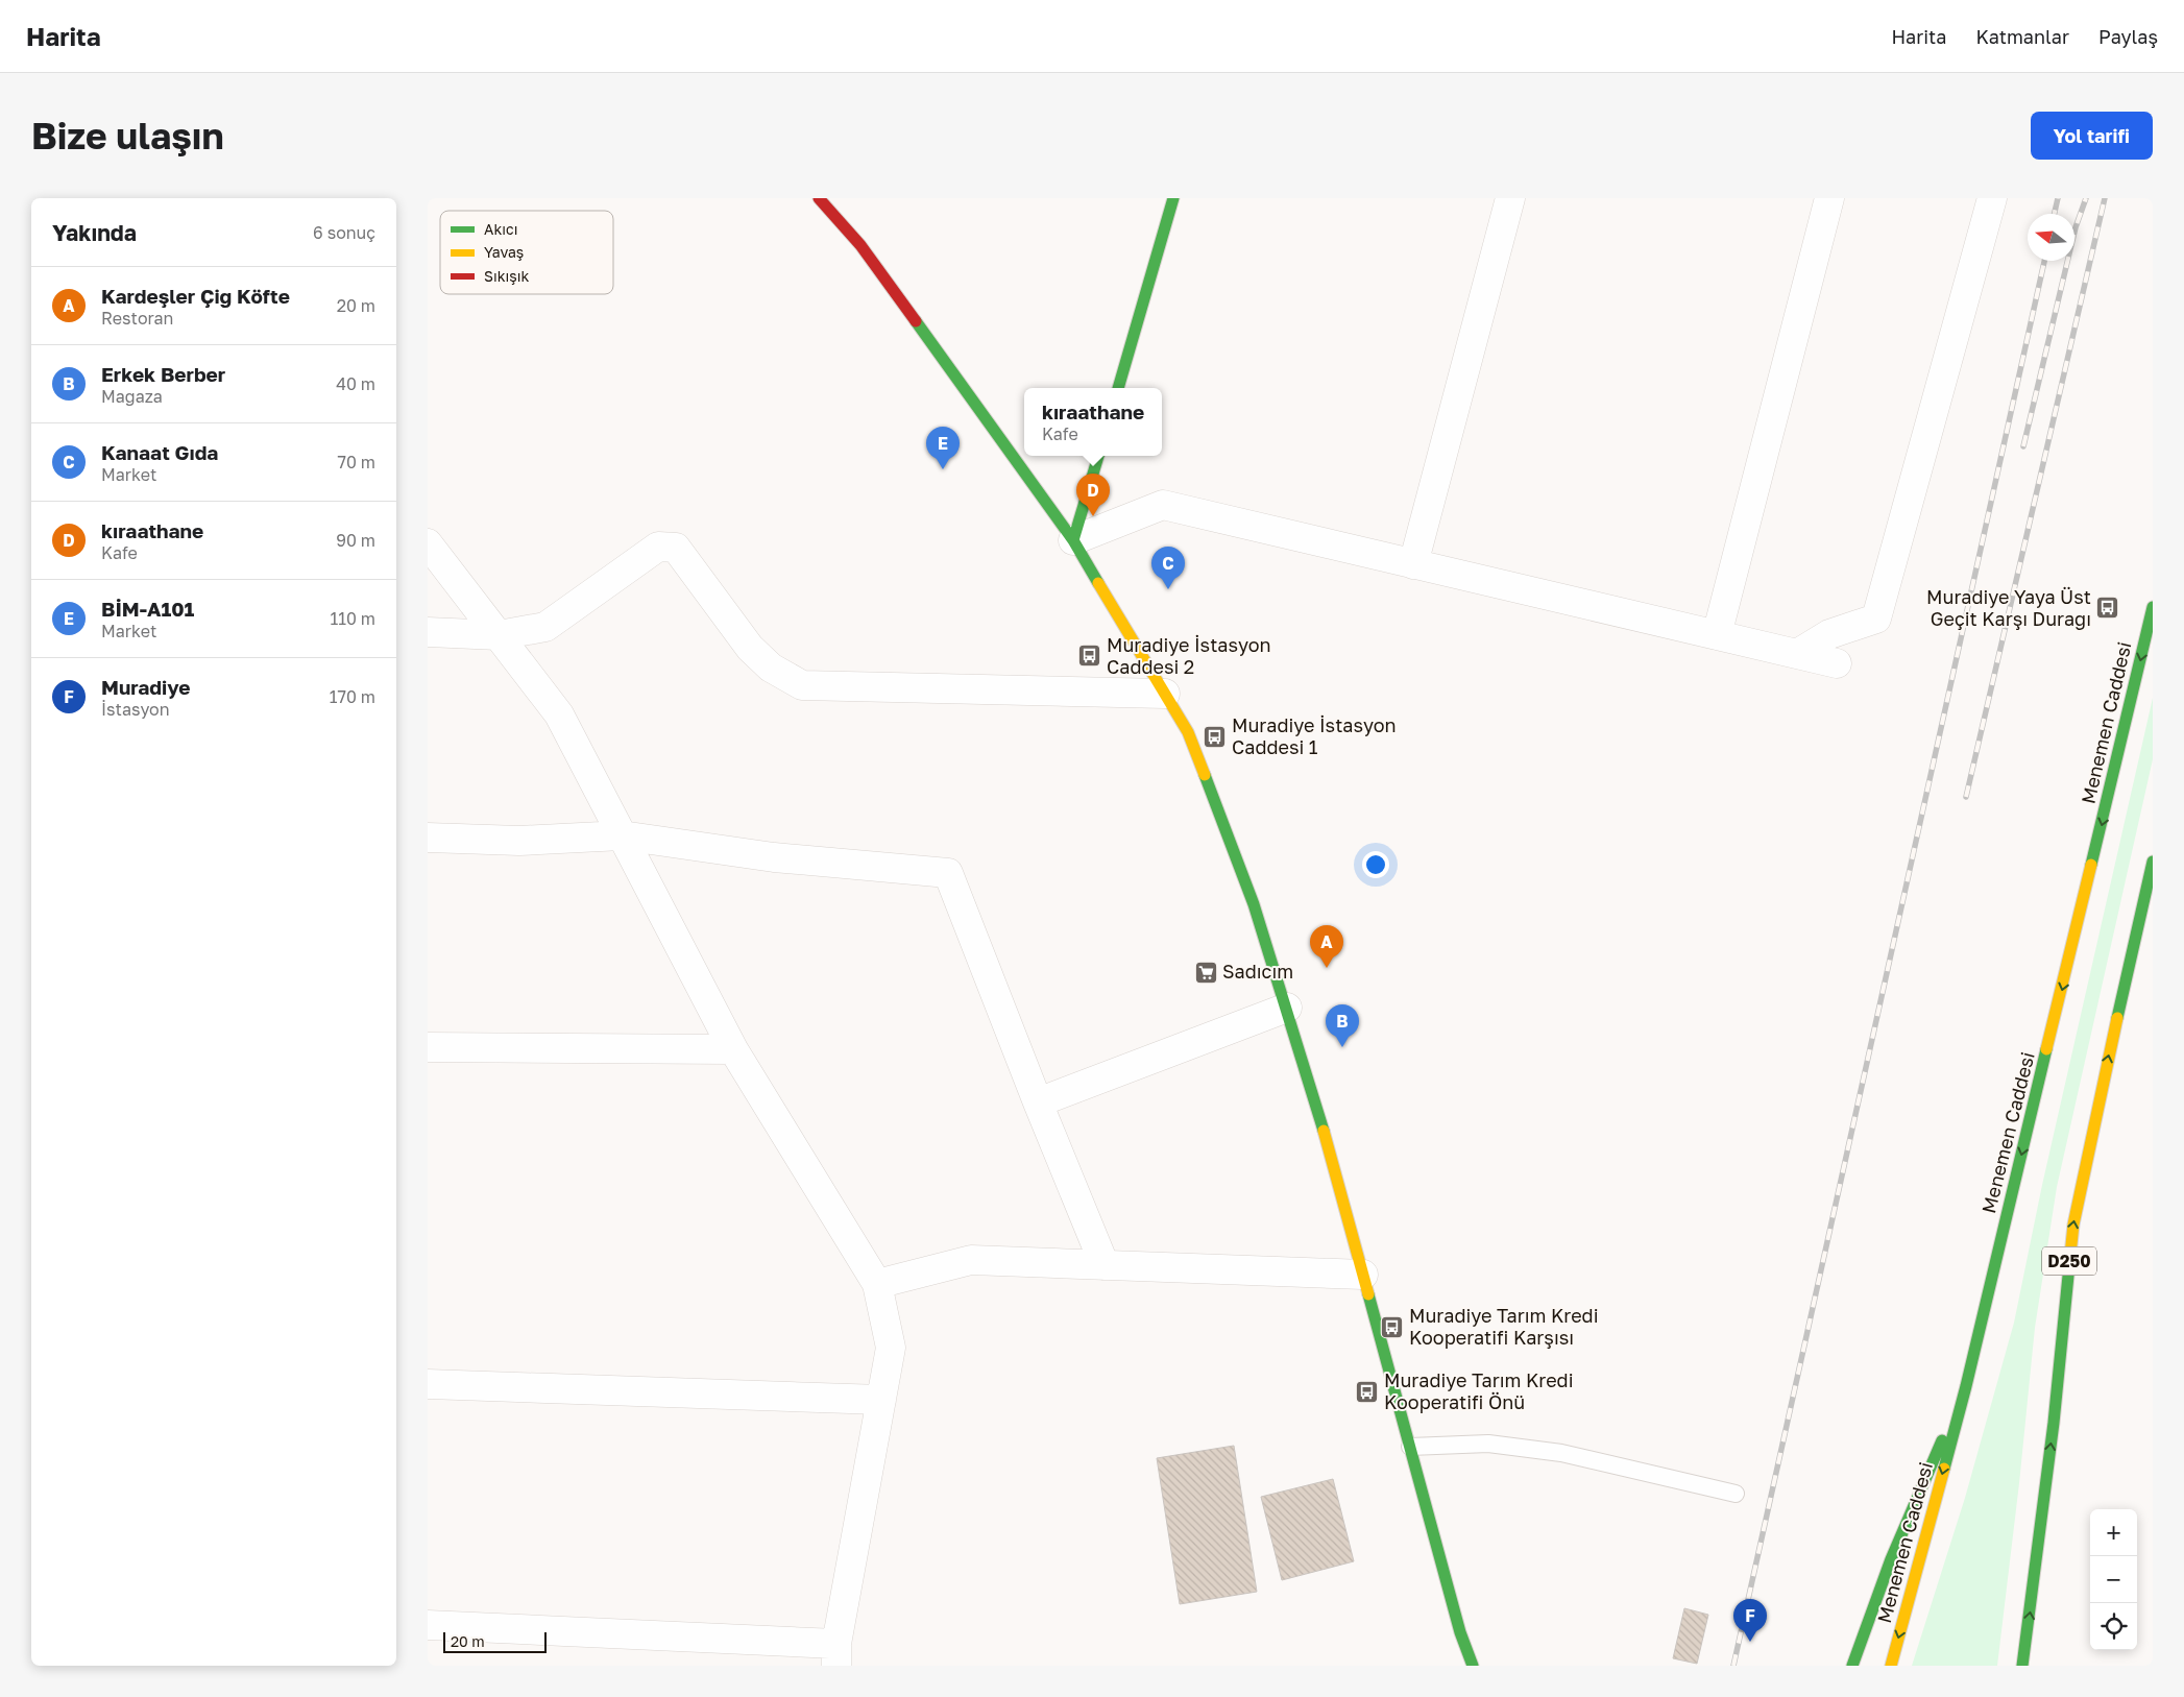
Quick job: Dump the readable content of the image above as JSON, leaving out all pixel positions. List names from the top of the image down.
{
  "streets": {
    "main road": ["Menemen Caddesi", "D250"]
  },
  "places": {
    "bus stop": [
      "Muradiye Yaya Üst Geçit Karşı Durağı",
      "Muradiye İstasyon Caddesi 2",
      "Muradiye İstasyon Caddesi 1",
      "Muradiye Tarım Kredi Kooperatifi Karşısı",
      "Muradiye Tarım Kredi Kooperatifi Önü"
    ],
    "supermarket": ["Sadıcım"]
  },
  "legend": ["Akıcı", "Yavaş", "Sıkışık"],
  "scale_bar": "20 m",
  "north": "left",
  "page": {
    "header": "Harita",
    "nav": ["Harita", "Katmanlar", "Paylaş"],
    "buttons": "Yol tarifi",
    "title": "Bize ulaşın",
    "heading": ["Yakında", "6 sonuç"],
    "list": [
      {
        "mark": "A",
        "name": "Kardeşler Çiğ Köfte",
        "note": "Restoran",
        "value": "20 m"
      },
      {
        "mark": "B",
        "name": "Erkek Berber",
        "note": "Mağaza",
        "value": "40 m"
      },
      {
        "mark": "C",
        "name": "Kanaat Gıda",
        "note": "Market",
        "value": "70 m"
      },
      {
        "mark": "D",
        "name": "kıraathane",
        "note": "Kafe",
        "value": "90 m"
      },
      {
        "mark": "E",
        "name": "BİM-A101",
        "note": "Market",
        "value": "110 m"
      },
      {
        "mark": "F",
        "name": "Muradiye",
        "note": "İstasyon",
        "value": "170 m"
      }
    ],
    "popup": ["kıraathane", "Kafe"],
    "pins": [
      "E",
      "D",
      "C",
      "A",
      "B",
      "F"
    ],
    "map_buttons": ["+", "−"],
    "scale": "20 m"
  }
}
